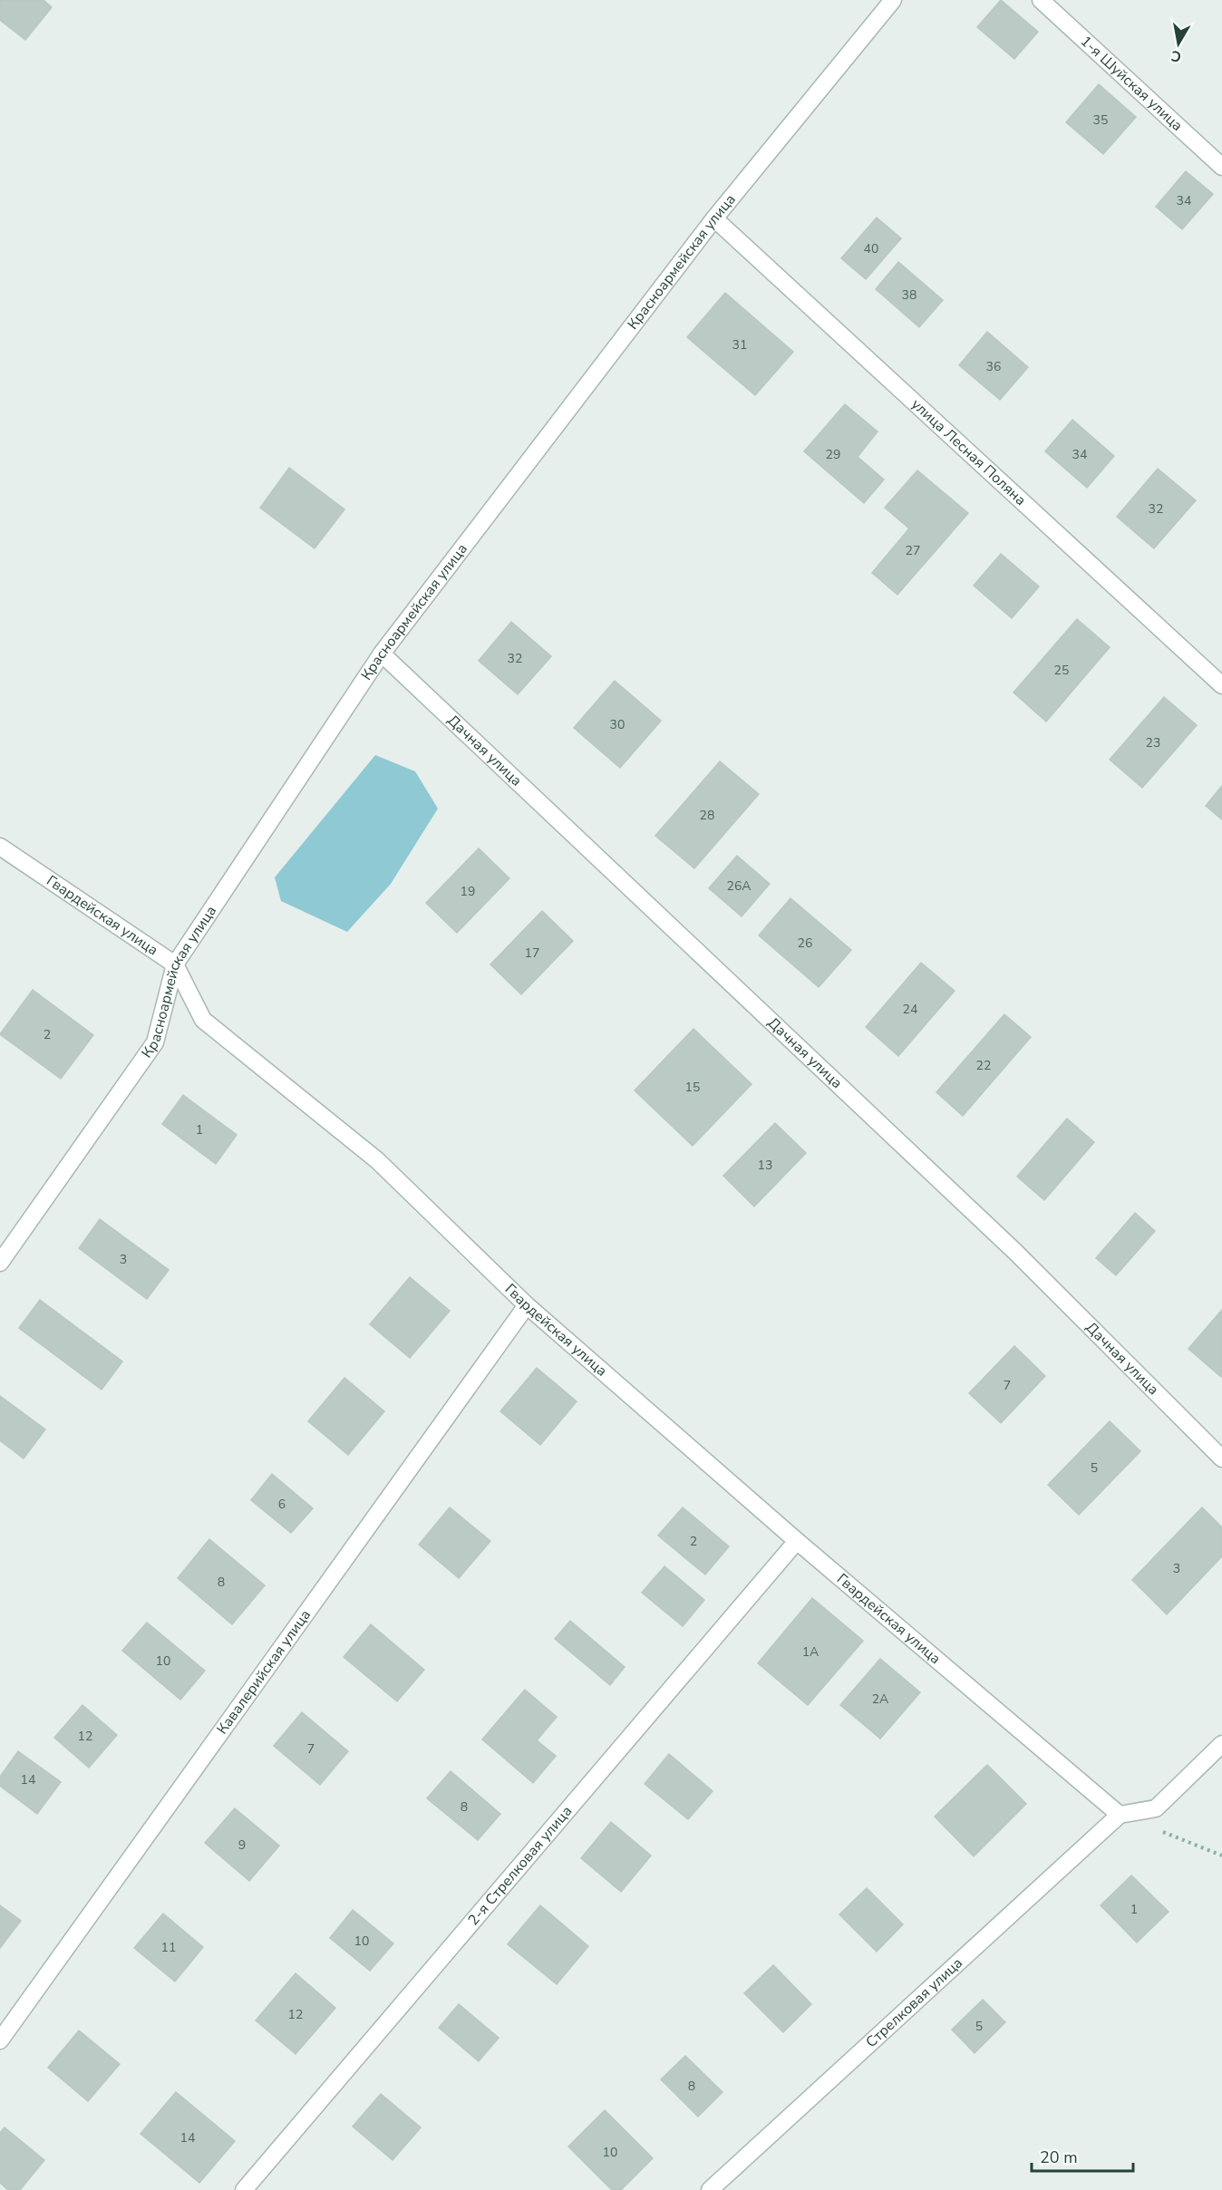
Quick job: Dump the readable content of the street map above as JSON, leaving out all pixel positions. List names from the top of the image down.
{
  "streets": {
    "street": [
      "1-я Шуйская улица",
      "Красноармейская улица",
      "улица Лесная Поляна",
      "Дачная улица",
      "Гвардейская улица",
      "Кавалерийская улица",
      "2-я Стрелковая улица",
      "Стрелковая улица"
    ]
  },
  "crossings": [
    ["Красноармейская улица", "улица Лесная Поляна"],
    ["Красноармейская улица", "Дачная улица"],
    ["Красноармейская улица", "Гвардейская улица"],
    ["Гвардейская улица", "Кавалерийская улица"],
    ["Гвардейская улица", "2-я Стрелковая улица"],
    ["Гвардейская улица", "Стрелковая улица"]
  ],
  "house_numbers": [
    "35",
    "34",
    "40",
    "38",
    "31",
    "36",
    "29",
    "34",
    "32",
    "27",
    "32",
    "25",
    "30",
    "23",
    "28",
    "26А",
    "19",
    "26",
    "17",
    "24",
    "2",
    "22",
    "15",
    "1",
    "13",
    "3",
    "7",
    "5",
    "6",
    "2",
    "3",
    "8",
    "1А",
    "10",
    "2А",
    "12",
    "7",
    "14",
    "8",
    "9",
    "1",
    "10",
    "11",
    "12",
    "5",
    "8",
    "14",
    "10"
  ],
  "scale_bar": "20 m",
  "north": "bottom"
}
